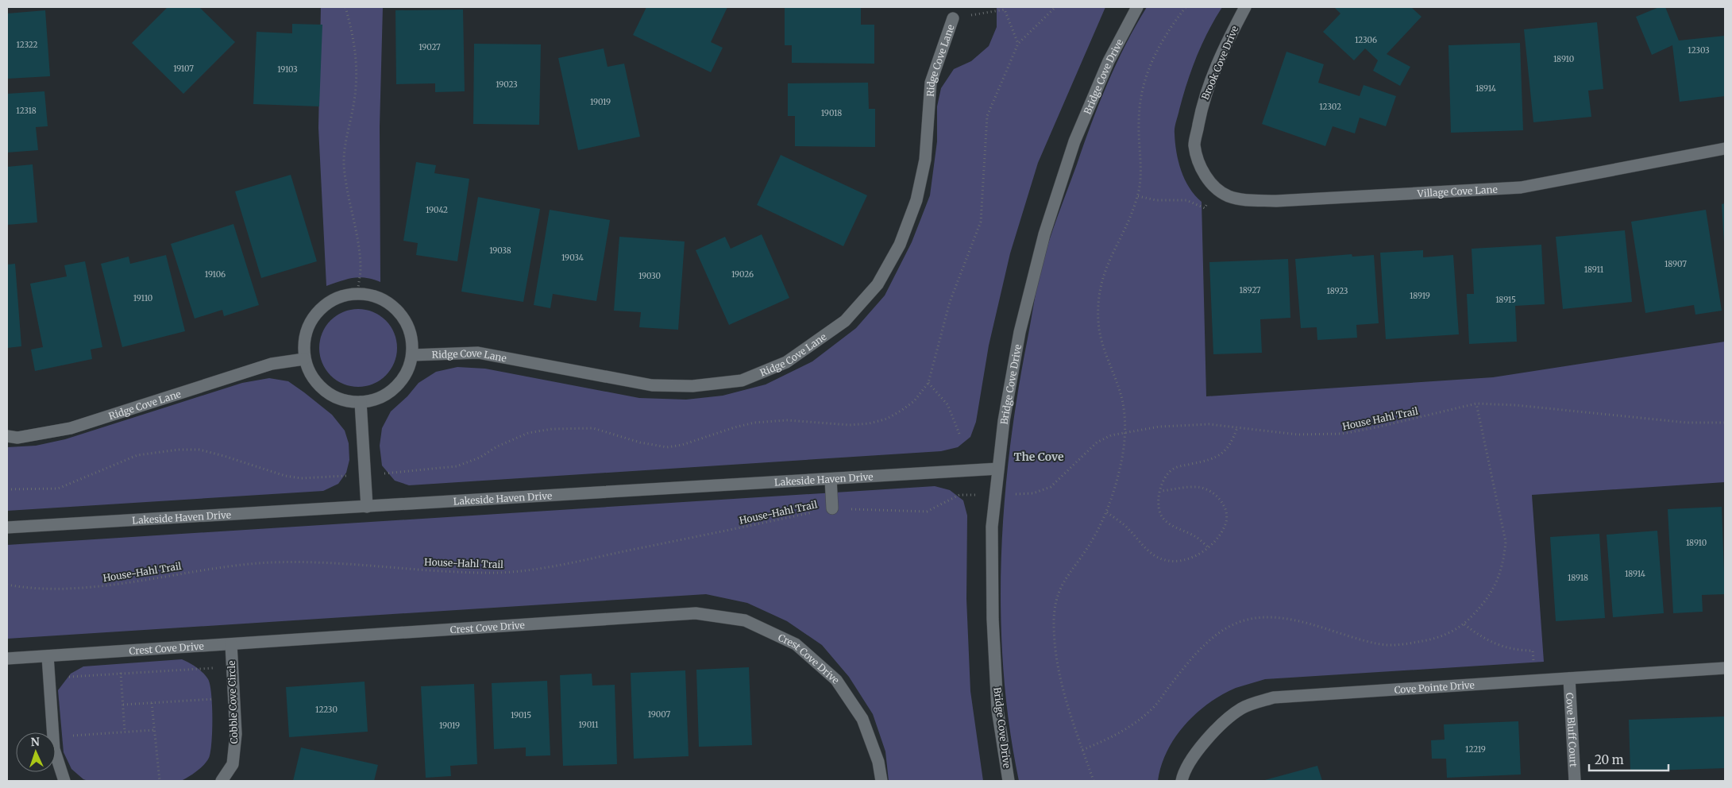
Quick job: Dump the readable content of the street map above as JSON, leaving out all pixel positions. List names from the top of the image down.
{
  "streets": {
    "street": [
      "Ridge Cove Lane",
      "Brook Cove Drive",
      "Bridge Cove Drive",
      "Village Cove Lane",
      "Lakeside Haven Drive",
      "Crest Cove Drive",
      "Cove Pointe Drive",
      "Cobble Cove Circle",
      "Cove Bluff Court"
    ],
    "path": ["House Hahl Trail", "House-Hahl Trail"]
  },
  "crossings": [
    ["Brook Cove Drive", "Village Cove Lane"],
    ["Bridge Cove Drive", "Lakeside Haven Drive"],
    ["Crest Cove Drive", "Cobble Cove Circle"],
    ["Cove Pointe Drive", "Cove Bluff Court"]
  ],
  "districts": ["The Cove"],
  "house_numbers": [
    "12306",
    "12322",
    "19027",
    "12303",
    "18910",
    "19107",
    "19103",
    "19023",
    "18914",
    "19019",
    "12302",
    "12318",
    "19018",
    "19042",
    "19038",
    "19034",
    "18907",
    "18911",
    "19106",
    "19026",
    "19030",
    "18927",
    "18923",
    "18919",
    "19110",
    "18915",
    "18910",
    "18914",
    "18918",
    "12230",
    "19007",
    "19015",
    "19011",
    "19019",
    "12219"
  ],
  "scale_bar": "20 m",
  "north": "top"
}
